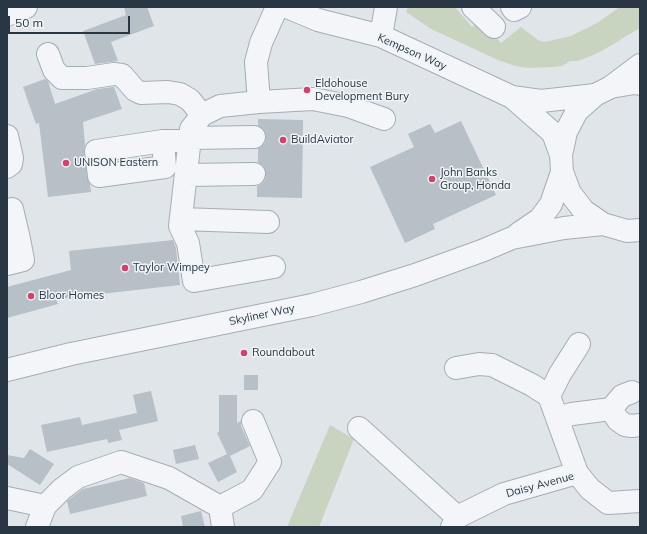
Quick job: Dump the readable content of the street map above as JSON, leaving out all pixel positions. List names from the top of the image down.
{
  "streets": {
    "street": ["Kempson Way", "Skyliner Way", "Daisy Avenue"]
  },
  "crossings": [
    ["Kempson Way", "Skyliner Way"]
  ],
  "places": [
    "Eldohouse Development Bury",
    "BuildAviator",
    "UNISON Eastern",
    "John Banks Group, Honda",
    "Taylor Wimpey",
    "Bloor Homes",
    "Roundabout"
  ],
  "scale_bar": "50 m"
}
